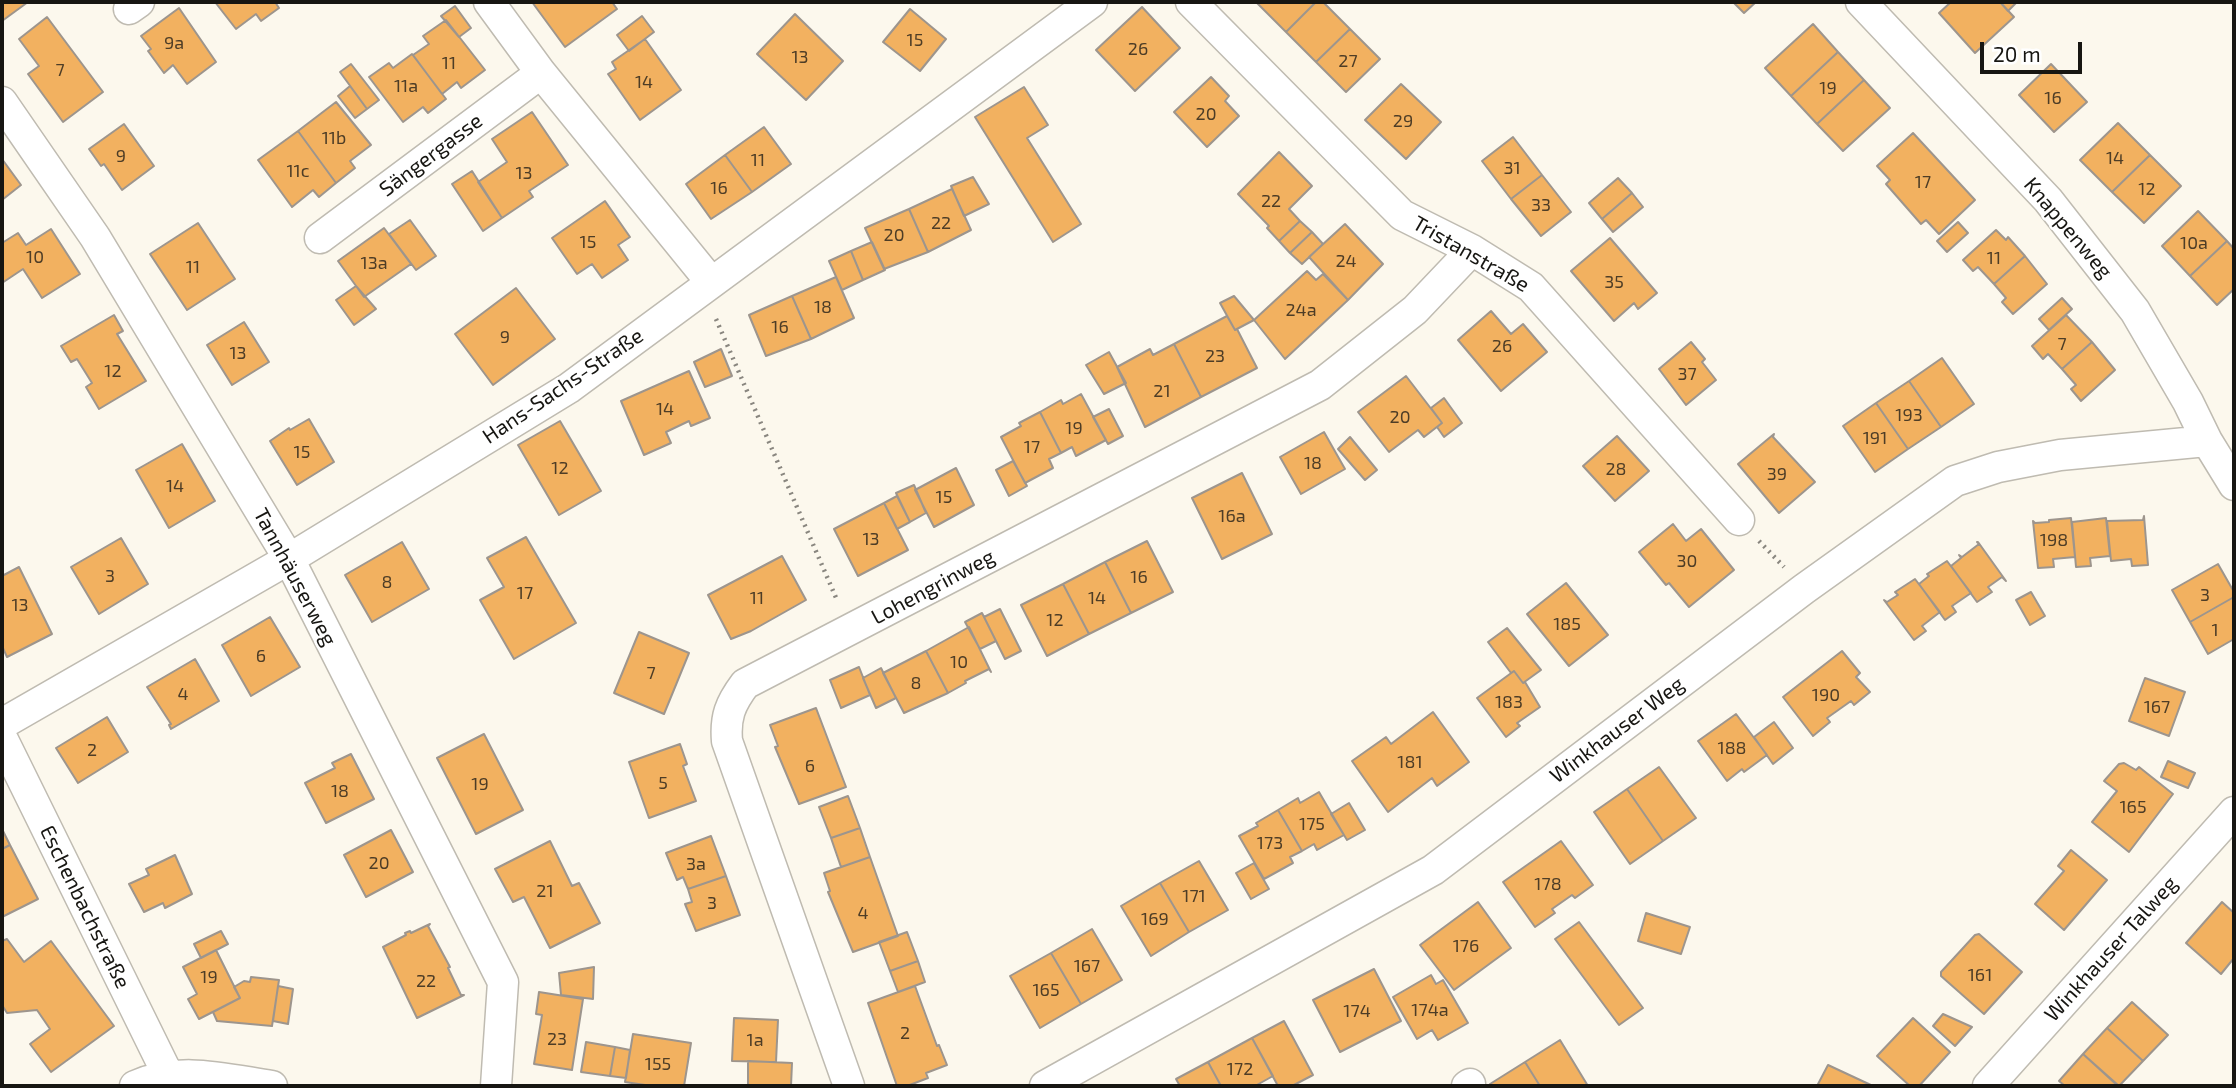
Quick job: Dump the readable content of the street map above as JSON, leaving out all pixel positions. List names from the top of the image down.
{
  "streets": {
    "street": [
      "Sängergasse",
      "Knappenweg",
      "Tristanstraße",
      "Hans-Sachs-Straße",
      "Tannhäuserweg",
      "Lohengrinweg",
      "Winkhauser Weg",
      "Eschenbachstraße",
      "Winkhauser Talweg"
    ]
  },
  "crossings": [
    ["Knappenweg", "Winkhauser Weg"],
    ["Tristanstraße", "Lohengrinweg"],
    ["Hans-Sachs-Straße", "Tannhäuserweg"]
  ],
  "house_numbers": [
    "15",
    "9a",
    "26",
    "13",
    "27",
    "11",
    "7",
    "14",
    "11a",
    "19",
    "16",
    "20",
    "29",
    "11b",
    "9",
    "14",
    "11",
    "31",
    "11c",
    "13",
    "17",
    "16",
    "12",
    "22",
    "33",
    "22",
    "20",
    "15",
    "10a",
    "10",
    "11",
    "24",
    "13a",
    "11",
    "35",
    "18",
    "24a",
    "16",
    "9",
    "7",
    "26",
    "13",
    "23",
    "12",
    "37",
    "21",
    "14",
    "193",
    "20",
    "19",
    "191",
    "17",
    "15",
    "18",
    "12",
    "28",
    "39",
    "14",
    "15",
    "16a",
    "13",
    "198",
    "30",
    "3",
    "16",
    "8",
    "17",
    "3",
    "11",
    "14",
    "13",
    "12",
    "185",
    "1",
    "6",
    "10",
    "7",
    "8",
    "4",
    "190",
    "183",
    "167",
    "188",
    "2",
    "181",
    "6",
    "5",
    "19",
    "18",
    "165",
    "175",
    "173",
    "20",
    "3a",
    "178",
    "21",
    "171",
    "3",
    "4",
    "169",
    "176",
    "167",
    "161",
    "19",
    "22",
    "165",
    "174a",
    "174",
    "2",
    "23",
    "1a",
    "155",
    "172"
  ],
  "scale_bar": "20 m"
}
